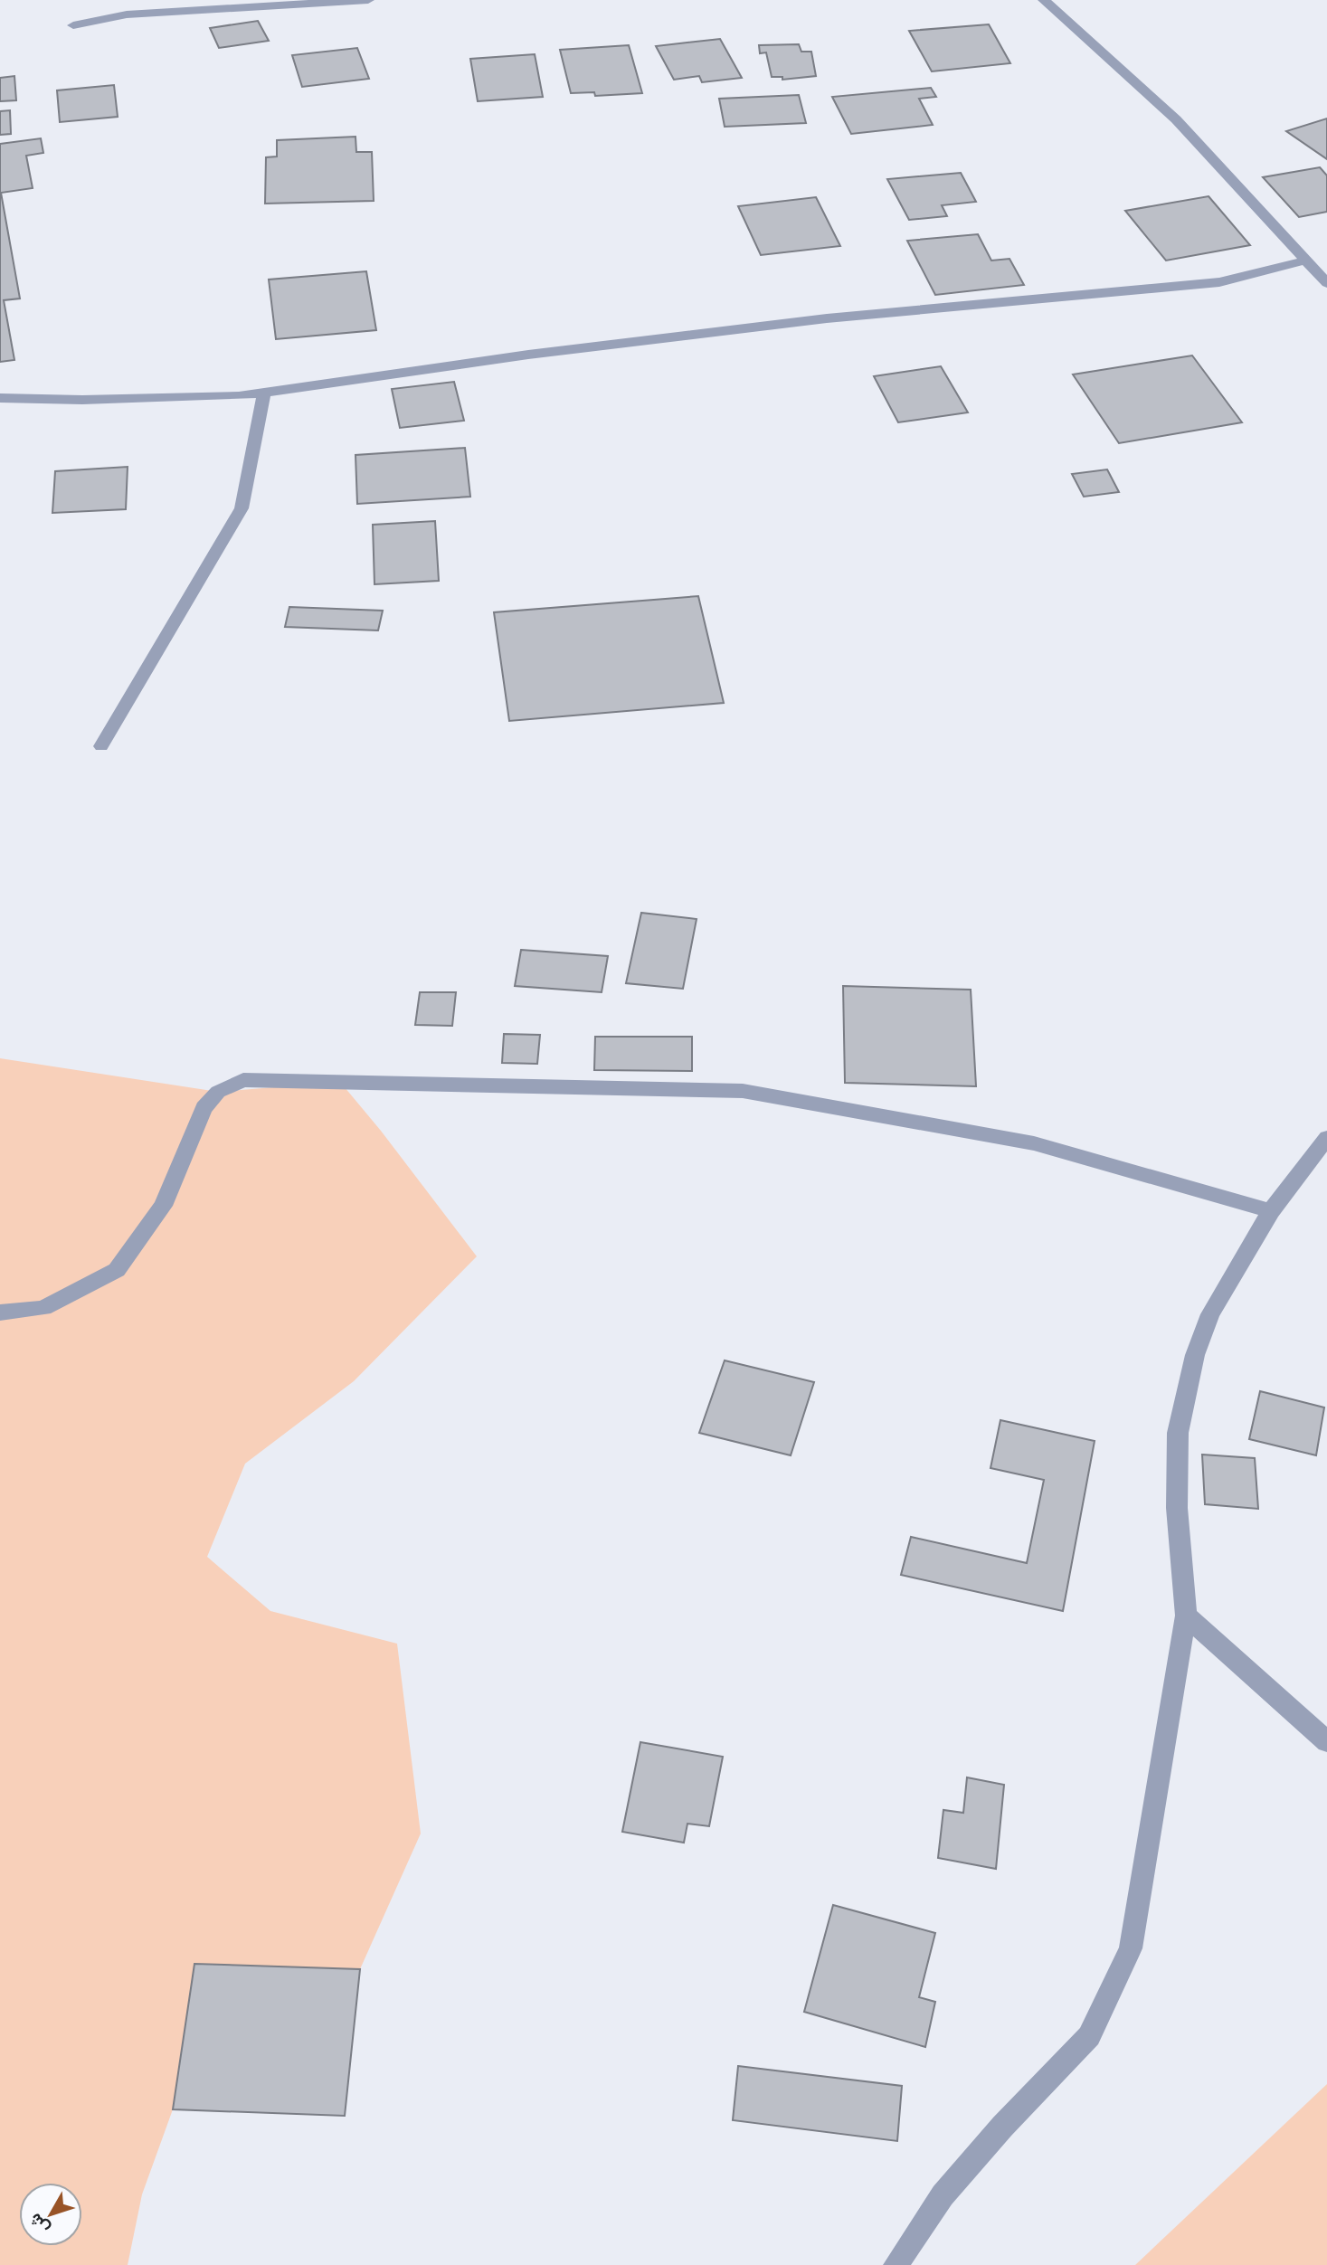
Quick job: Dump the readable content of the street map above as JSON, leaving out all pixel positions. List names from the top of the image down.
{
  "north": "bottom left"
}
